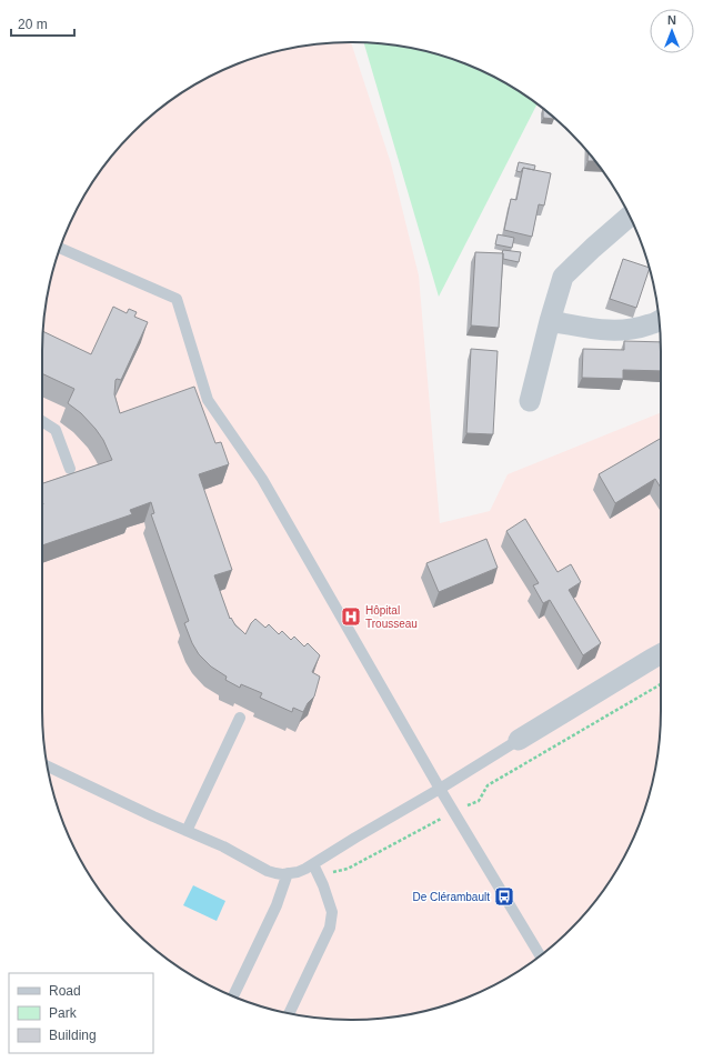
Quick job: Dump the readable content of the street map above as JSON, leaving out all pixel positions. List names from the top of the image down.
{
  "places": {
    "hospital": ["Hôpital Trousseau"],
    "bus stop": ["De Clérambault"]
  },
  "legend": ["Road", "Park", "Building"],
  "scale_bar": "20 m",
  "north": "top"
}
